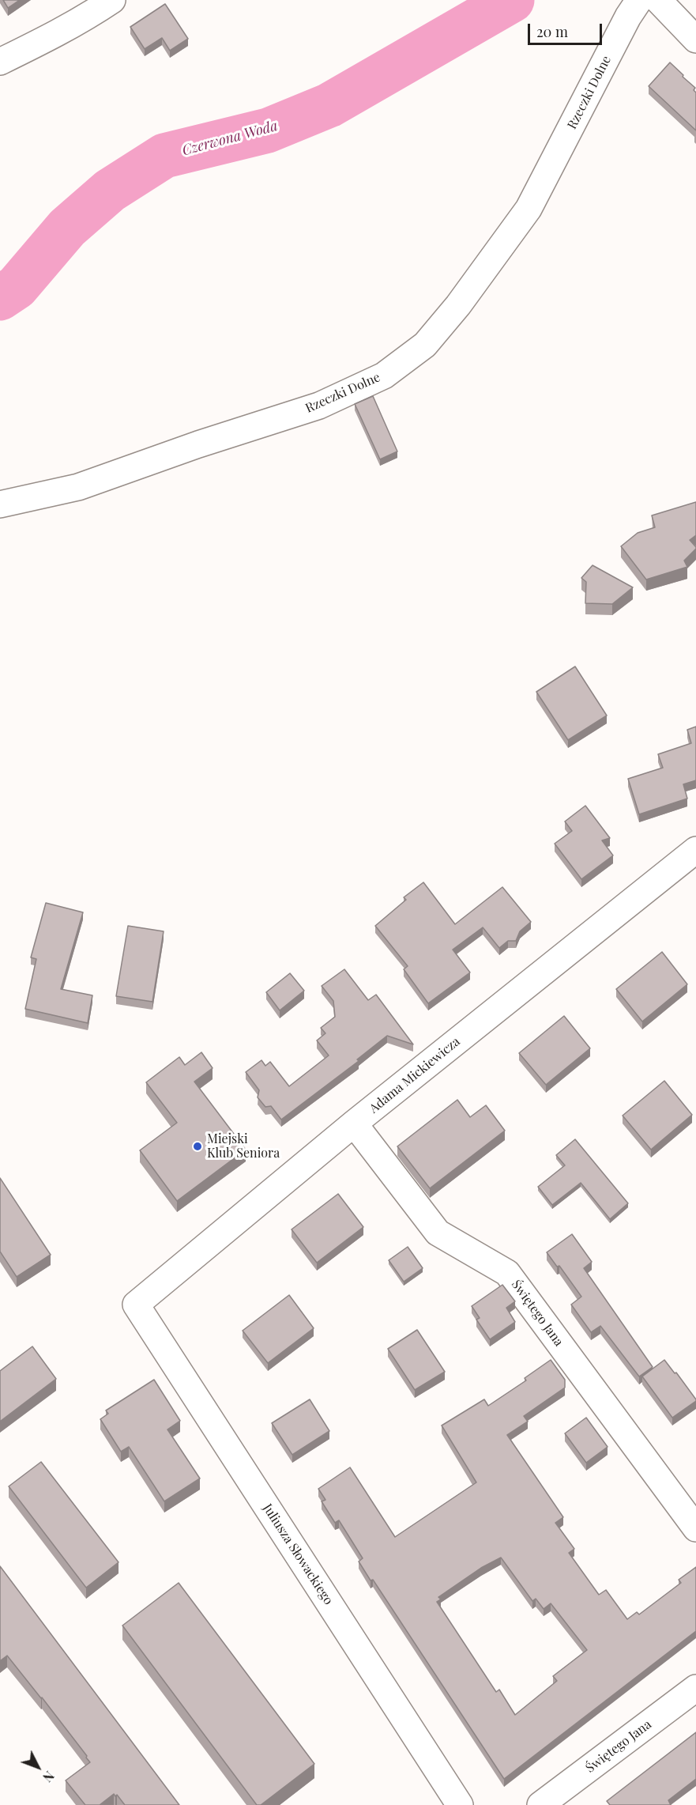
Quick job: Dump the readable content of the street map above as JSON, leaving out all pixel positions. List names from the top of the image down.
{
  "streets": {
    "street": [
      "Rzeczki Dolne",
      "Adama Mickiewicza",
      "Świętego Jana",
      "Juliusza Słowackiego"
    ]
  },
  "crossings": [
    ["Adama Mickiewicza", "Świętego Jana"],
    ["Adama Mickiewicza", "Juliusza Słowackiego"]
  ],
  "water": ["Czerwona Woda"],
  "places": ["Miejski Klub Seniora"],
  "scale_bar": "20 m",
  "north": "bottom right"
}
